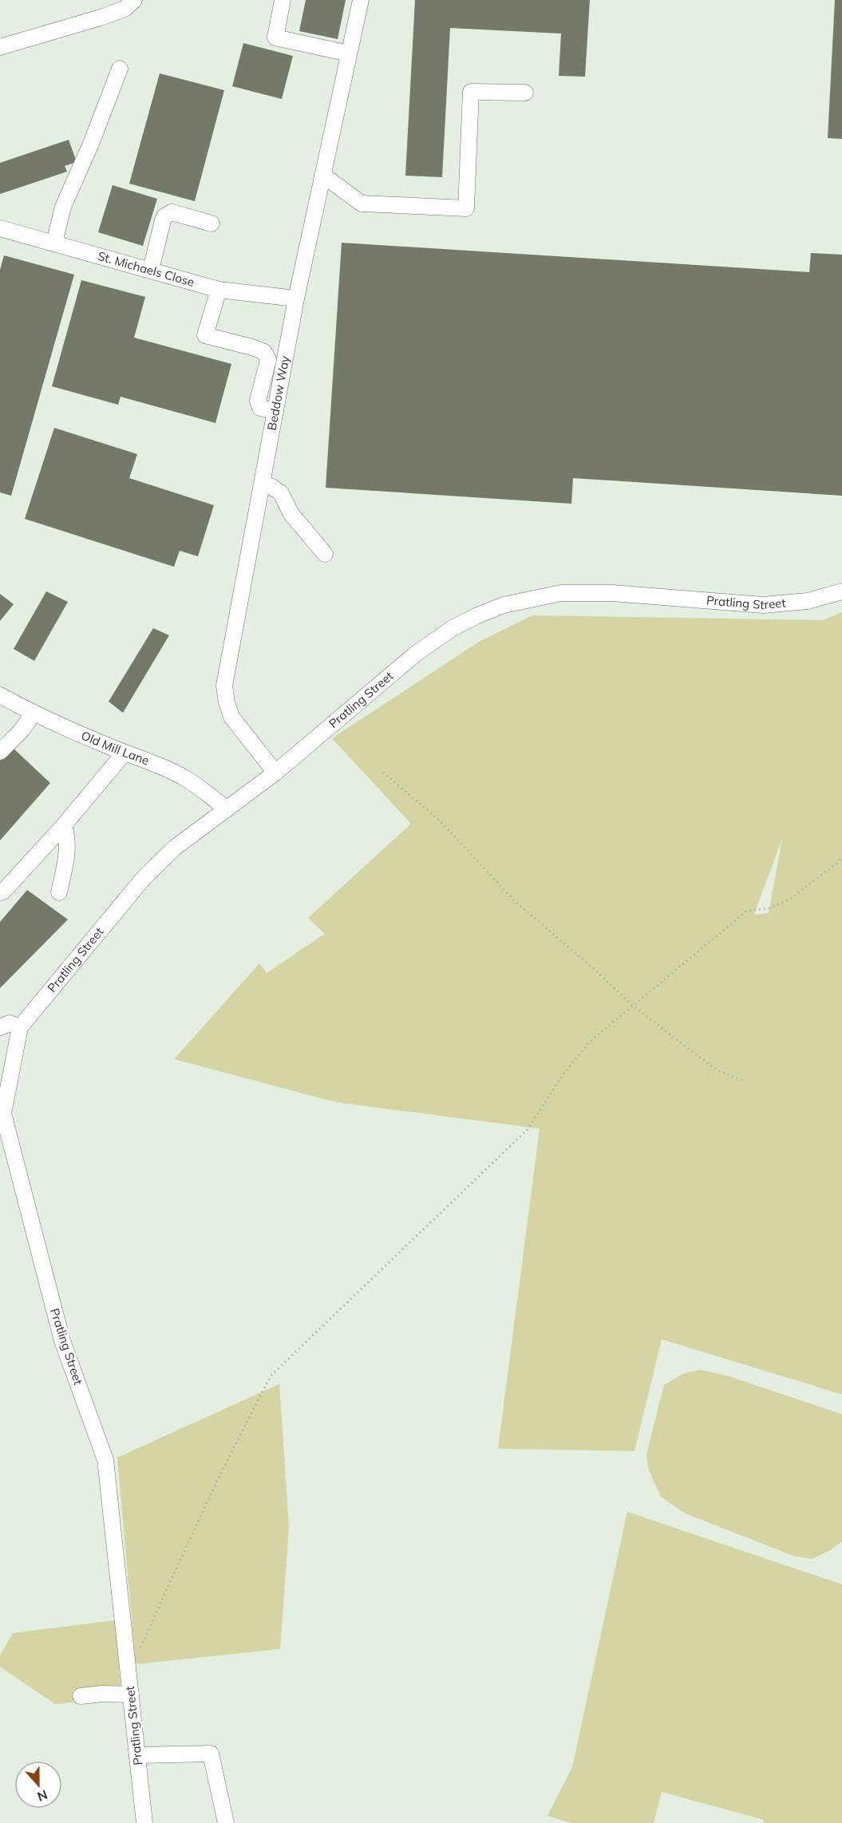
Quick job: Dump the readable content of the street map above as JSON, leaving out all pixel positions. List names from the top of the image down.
{
  "streets": {
    "street": [
      "St. Michaels Close",
      "Beddow Way",
      "Pratling Street",
      "Old Mill Lane"
    ]
  },
  "crossings": [
    ["St. Michaels Close", "Beddow Way"],
    ["Beddow Way", "Pratling Street"],
    ["Pratling Street", "Old Mill Lane"]
  ],
  "north": "bottom"
}
